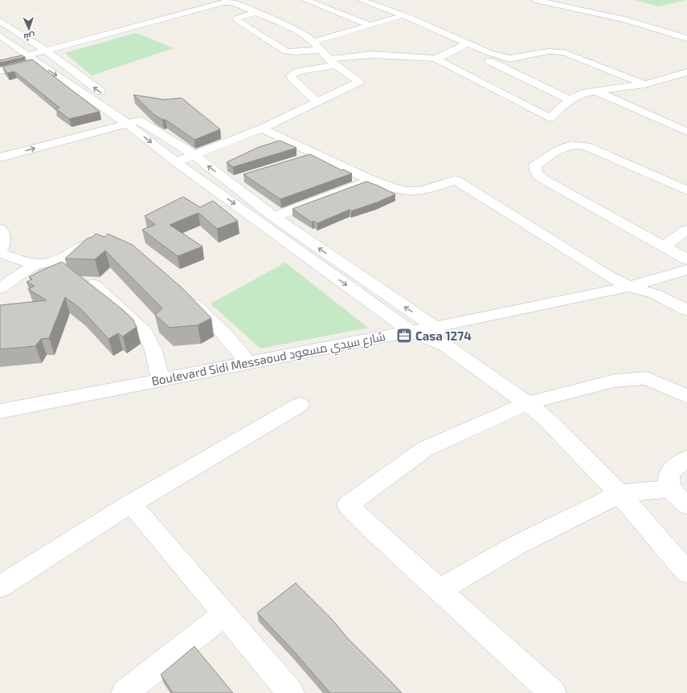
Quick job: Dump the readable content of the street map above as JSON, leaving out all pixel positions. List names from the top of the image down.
{
  "streets": {
    "street": ["Boulevard Sidi Messaoud شارع سيدي مسعود"]
  },
  "places": {
    "office": ["Casa 1274"]
  },
  "north": "bottom"
}
